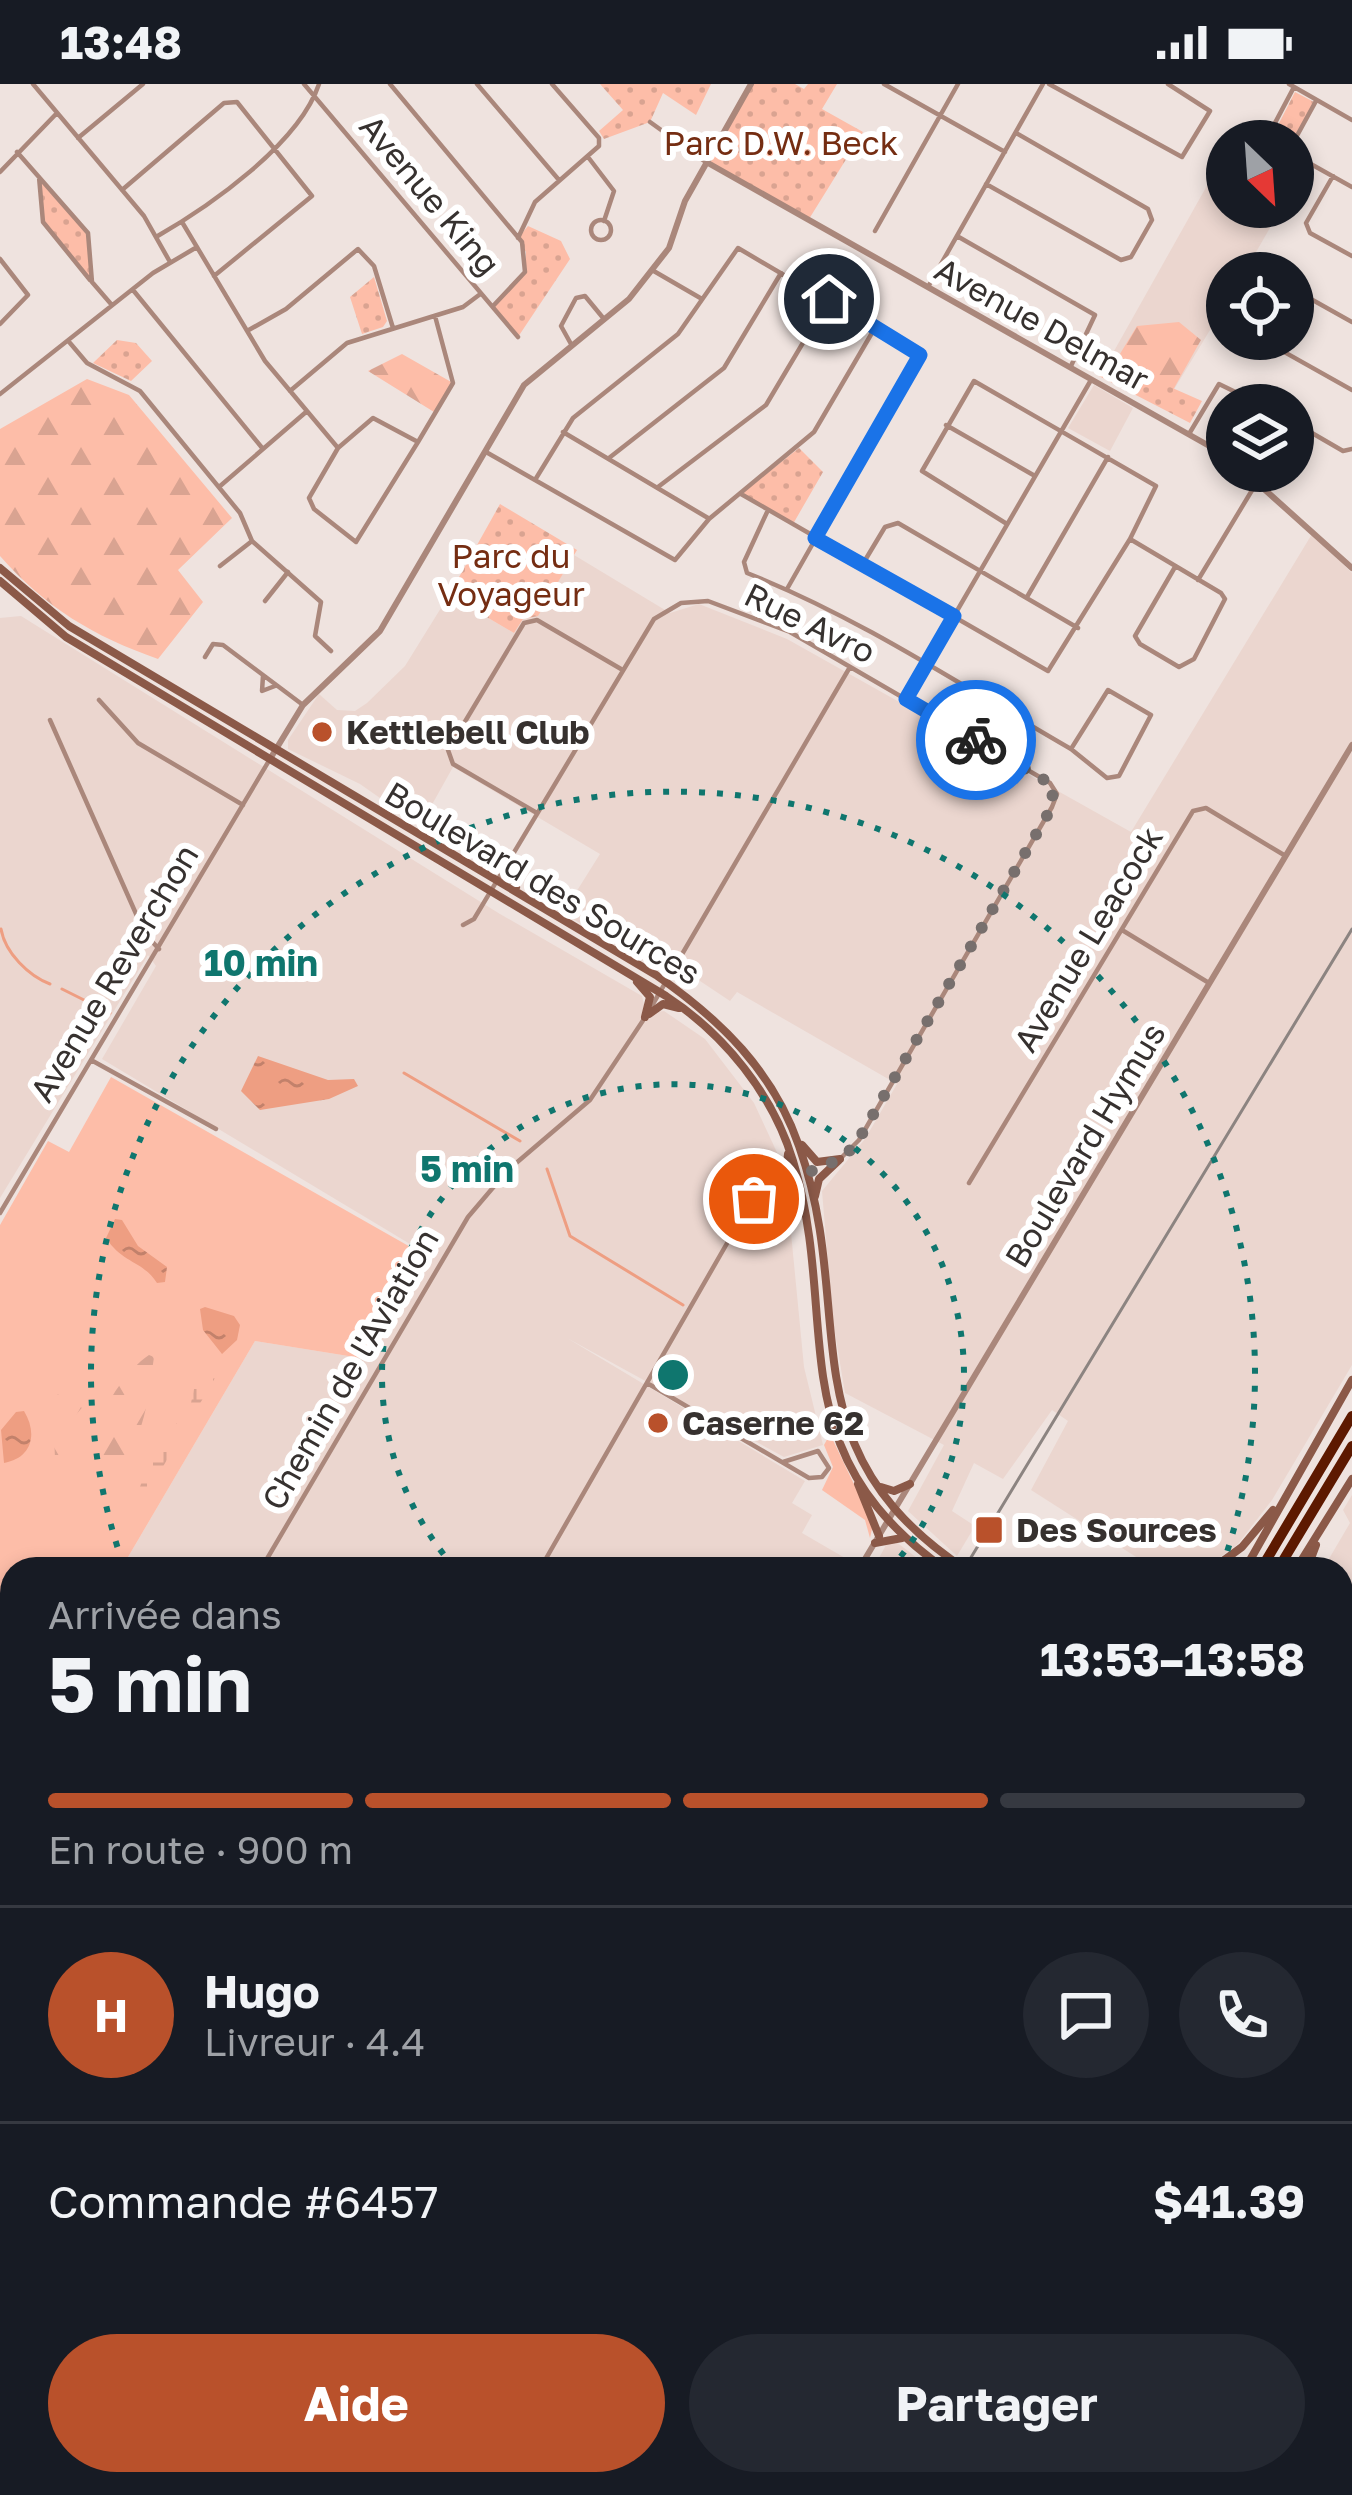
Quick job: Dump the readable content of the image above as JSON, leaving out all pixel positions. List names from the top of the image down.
{
  "streets": {
    "main road": ["Boulevard des Sources"],
    "street": [
      "Avenue King",
      "Avenue Delmar",
      "Rue Avro",
      "Avenue Leacock",
      "Avenue Reverchon",
      "Boulevard Hymus",
      "Chemin de l'Aviation"
    ]
  },
  "crossings": [
    ["Rue Avro", "Boulevard des Sources"],
    ["Rue Avro", "Chemin de l'Aviation"],
    ["Boulevard des Sources", "Avenue Reverchon"],
    ["Boulevard des Sources", "Boulevard Hymus"],
    ["Boulevard des Sources", "Chemin de l'Aviation"],
    ["Avenue Leacock", "Boulevard Hymus"]
  ],
  "parks": ["Parc D.W. Beck", "Parc du Voyageur"],
  "places": {
    "other": ["Kettlebell Club", "Caserne 62"],
    "transit": ["Des Sources"]
  },
  "north": "bottom right",
  "page": {
    "status": "13:48",
    "heading": ["5 min", "Arrivée dans", "13:53–13:58"],
    "panel": [
      "Hugo",
      "Livreur · 4.4",
      "Commande #6457",
      "$41.39"
    ],
    "bar": "En route · 900 m",
    "round": "H",
    "buttons": ["Aide", "Partager"]
  },
  "rings": ["10 min", "5 min"]
}
